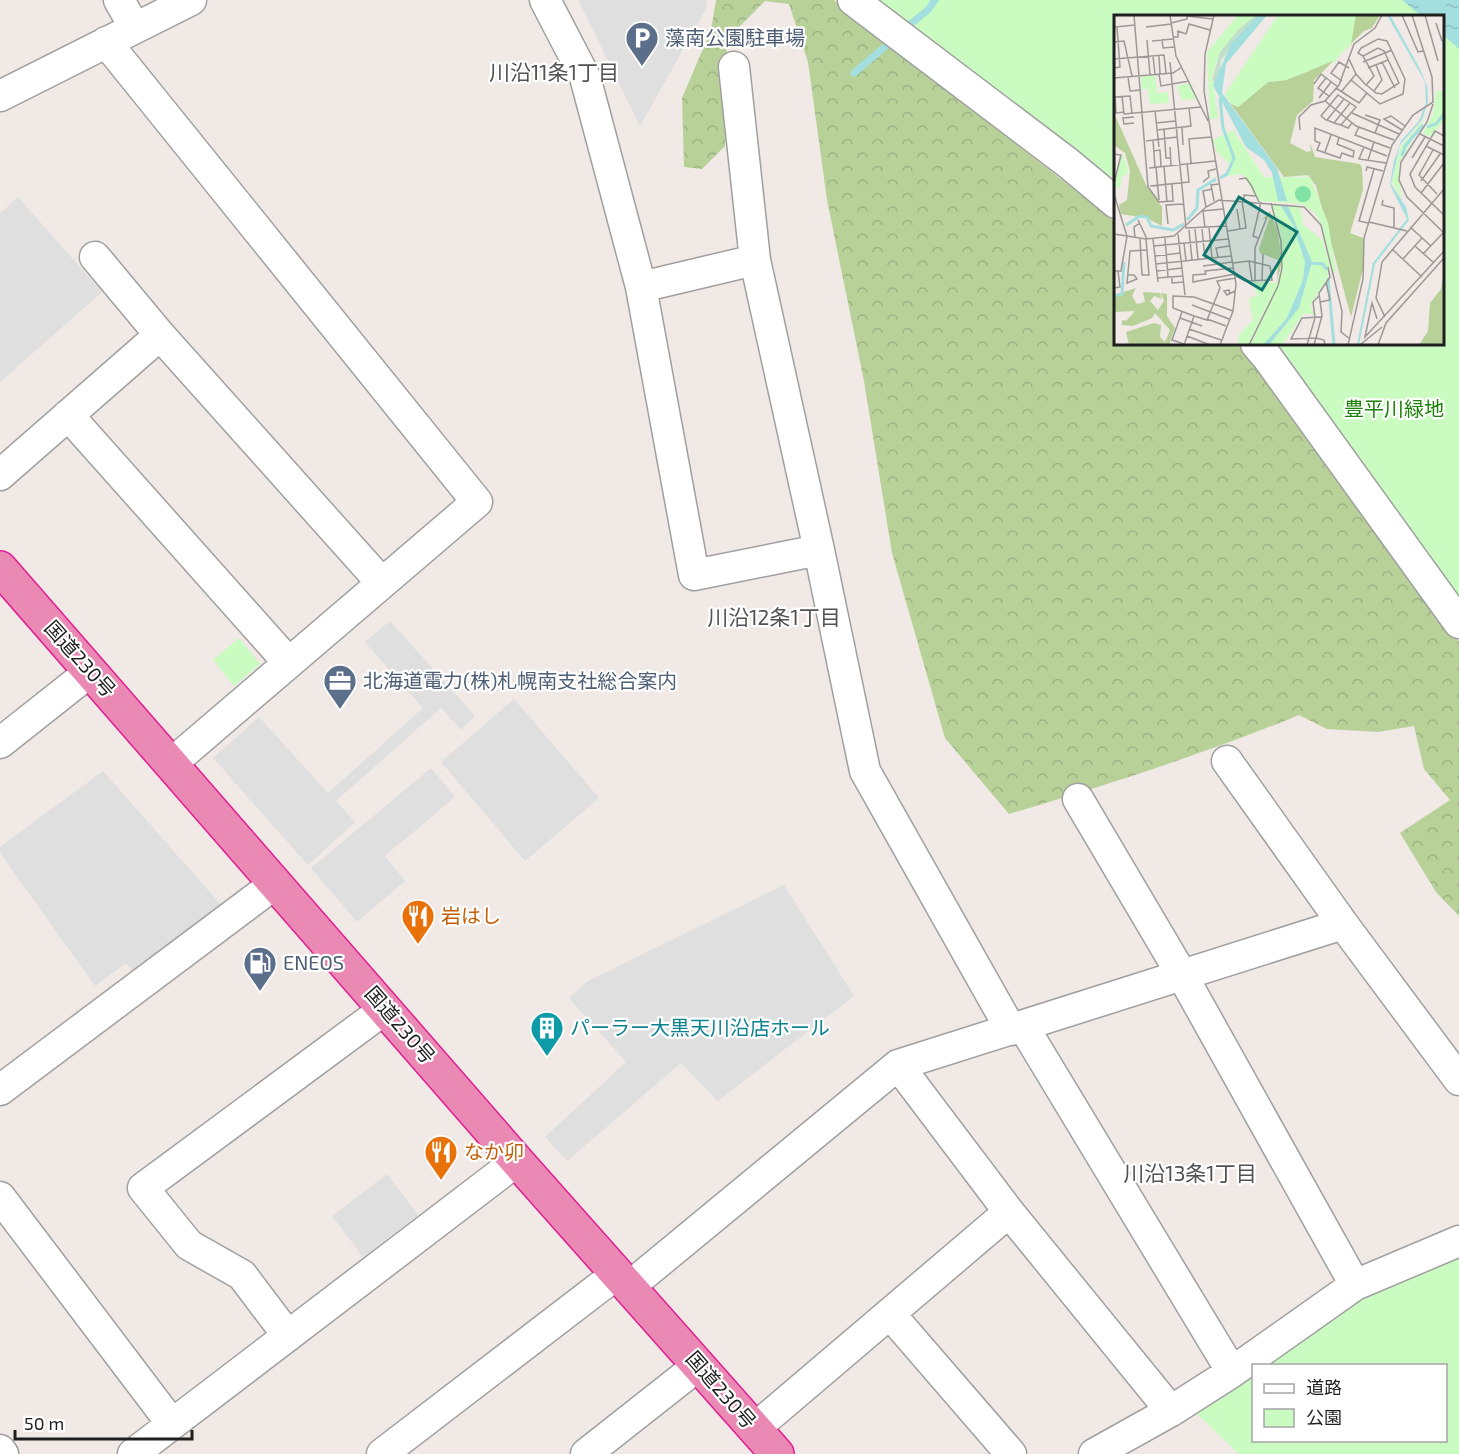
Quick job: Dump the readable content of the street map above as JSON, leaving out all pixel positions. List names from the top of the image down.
{
  "streets": {
    "highway": ["国道230号"]
  },
  "districts": ["川沿11条1丁目", "川沿12条1丁目", "川沿13条1丁目"],
  "parks": ["豊平川緑地"],
  "places": {
    "parking": ["藻南公園駐車場"],
    "office": ["北海道電力(株)札幌南支社総合案内"],
    "restaurant": ["岩はし", "なか卯"],
    "fuel station": ["ENEOS"],
    "building": ["パーラー大黒天川沿店ホール"]
  },
  "legend": ["道路", "公園"],
  "scale_bar": "50 m"
}
